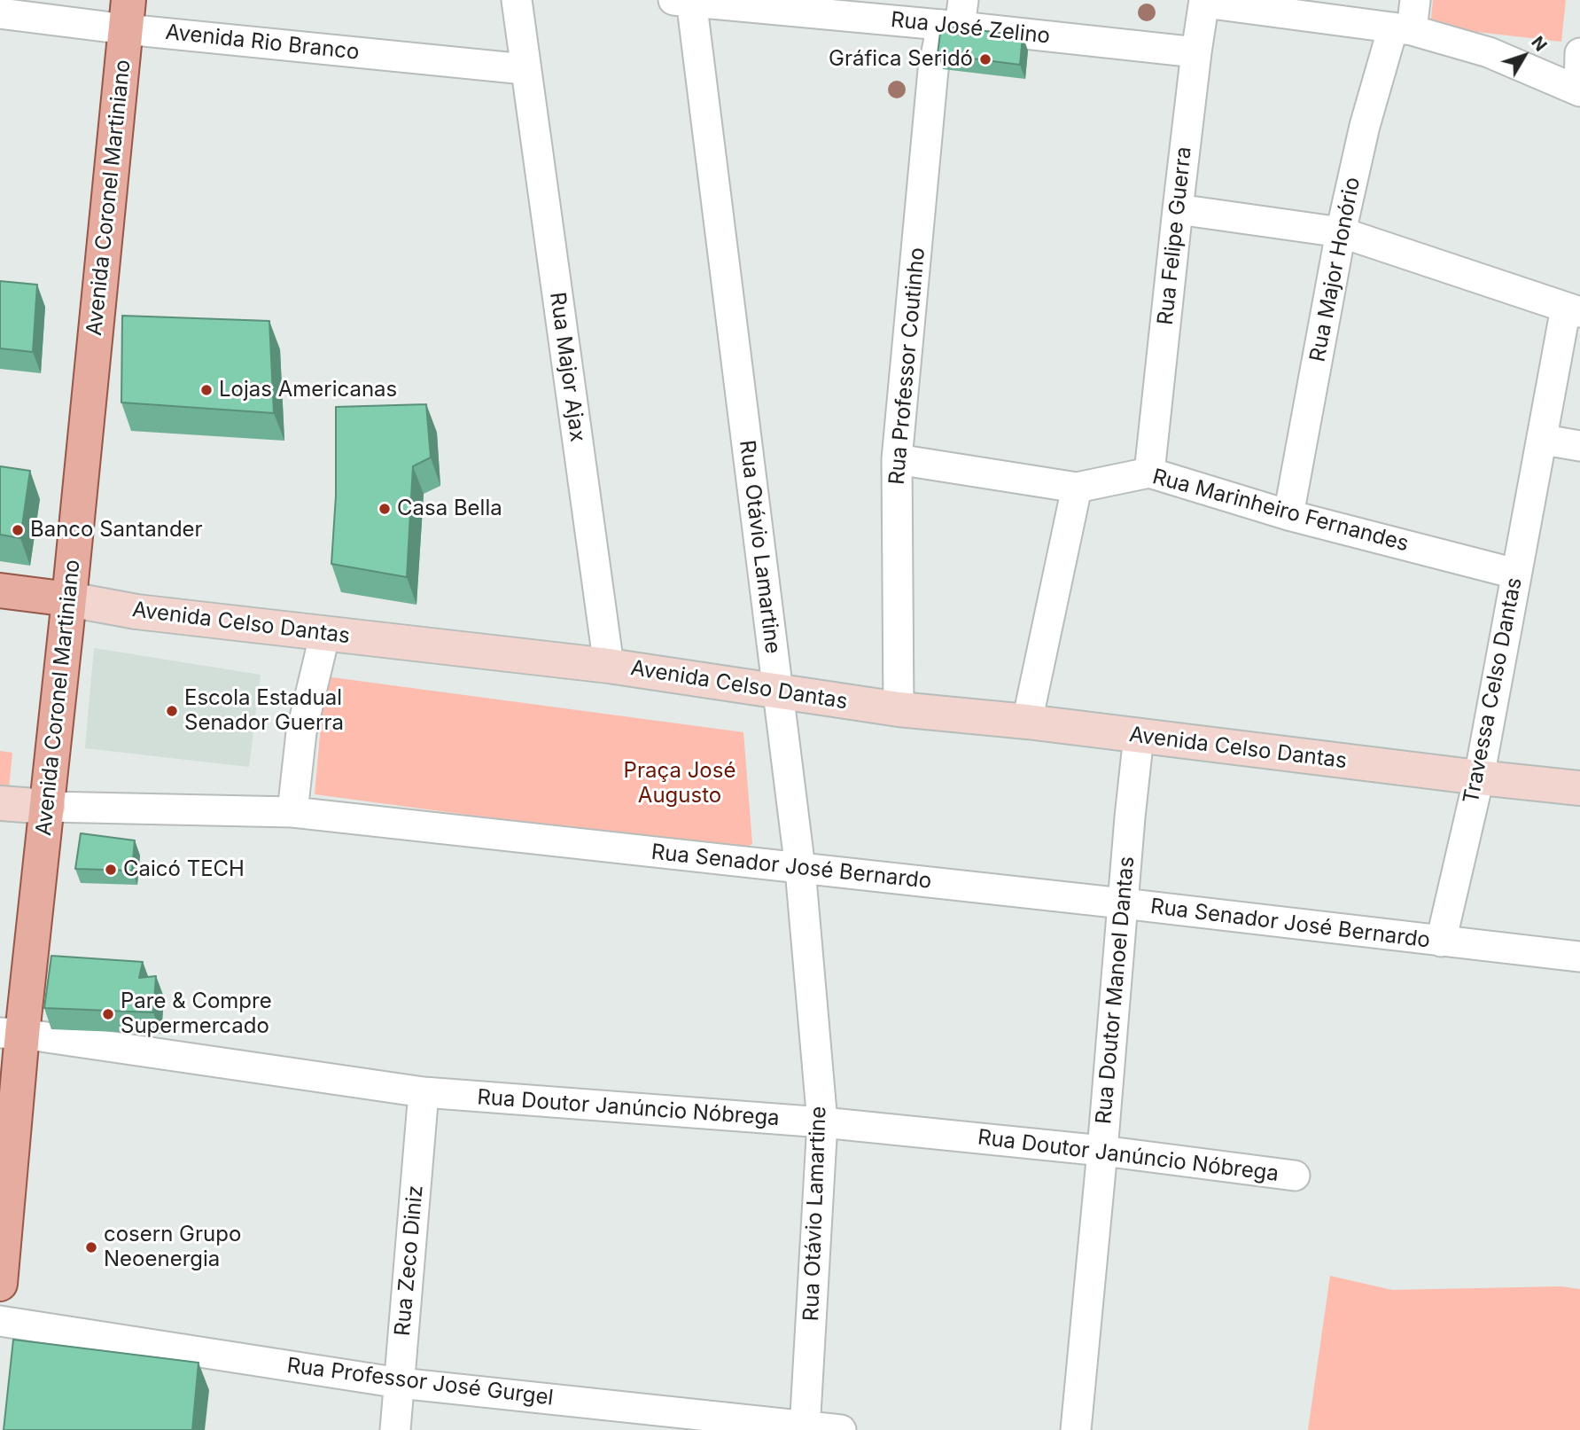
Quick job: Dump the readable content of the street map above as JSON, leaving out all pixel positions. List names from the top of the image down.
{
  "streets": {
    "main road": ["Avenida Coronel Martiniano", "Avenida Celso Dantas", "Rua Senador José Bernardo"],
    "street": [
      "Rua José Zelino",
      "Avenida Rio Branco",
      "Rua Felipe Guerra",
      "Rua Major Honório",
      "Rua Professor Coutinho",
      "Rua Major Ajax",
      "Rua Marinheiro Fernandes",
      "Rua Otávio Lamartine",
      "Travessa Celso Dantas",
      "Rua Doutor Manoel Dantas",
      "Rua Doutor Janúncio Nóbrega",
      "Rua Zeco Diniz",
      "Rua Professor José Gurgel"
    ]
  },
  "crossings": [
    ["Rua José Zelino", "Rua Felipe Guerra"],
    ["Rua José Zelino", "Rua Professor Coutinho"],
    ["Rua José Zelino", "Rua Otávio Lamartine"],
    ["Avenida Rio Branco", "Avenida Coronel Martiniano"],
    ["Avenida Rio Branco", "Rua Major Ajax"],
    ["Avenida Coronel Martiniano", "Avenida Celso Dantas"],
    ["Avenida Coronel Martiniano", "Rua Senador José Bernardo"],
    ["Avenida Coronel Martiniano", "Rua Doutor Janúncio Nóbrega"],
    ["Rua Felipe Guerra", "Rua Marinheiro Fernandes"],
    ["Rua Major Honório", "Rua Marinheiro Fernandes"],
    ["Rua Professor Coutinho", "Rua Marinheiro Fernandes"],
    ["Rua Professor Coutinho", "Avenida Celso Dantas"],
    ["Rua Major Ajax", "Avenida Celso Dantas"],
    ["Rua Marinheiro Fernandes", "Travessa Celso Dantas"],
    ["Rua Otávio Lamartine", "Avenida Celso Dantas"],
    ["Rua Otávio Lamartine", "Rua Senador José Bernardo"],
    ["Rua Otávio Lamartine", "Rua Doutor Janúncio Nóbrega"],
    ["Rua Otávio Lamartine", "Rua Professor José Gurgel"],
    ["Avenida Celso Dantas", "Travessa Celso Dantas"],
    ["Avenida Celso Dantas", "Rua Doutor Manoel Dantas"],
    ["Travessa Celso Dantas", "Rua Senador José Bernardo"],
    ["Rua Senador José Bernardo", "Rua Doutor Manoel Dantas"],
    ["Rua Doutor Manoel Dantas", "Rua Doutor Janúncio Nóbrega"],
    ["Rua Doutor Janúncio Nóbrega", "Rua Zeco Diniz"],
    ["Rua Zeco Diniz", "Rua Professor José Gurgel"]
  ],
  "parks": ["Praça José Augusto"],
  "places": [
    "Gráfica Seridó",
    "Lojas Americanas",
    "Casa Bella",
    "Banco Santander",
    "Escola Estadual Senador Guerra",
    "Caicó TECH",
    "Pare & Compre Supermercado",
    "cosern Grupo Neoenergia"
  ],
  "north": "top right"
}
